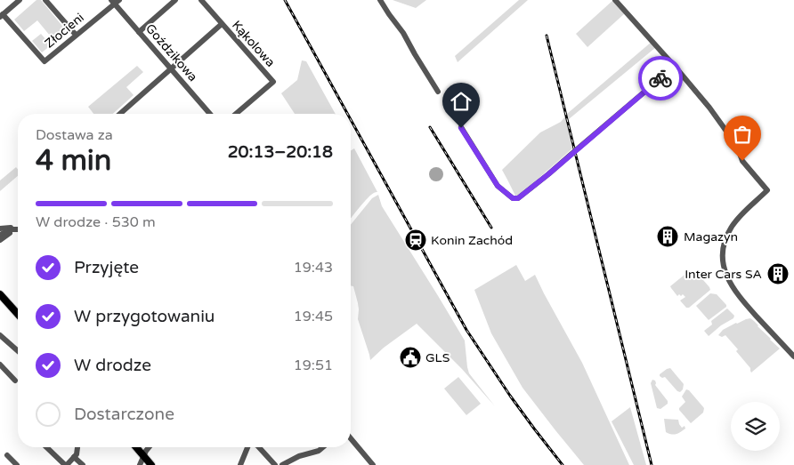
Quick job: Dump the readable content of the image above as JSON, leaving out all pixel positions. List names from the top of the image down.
{
  "streets": {
    "street": ["Złocieni", "Kąkolowa", "Goździkowa"]
  },
  "crossings": [
    ["Złocieni", "Goździkowa"]
  ],
  "places": {
    "building": ["Magazyn", "Inter Cars SA"],
    "station": ["Konin Zachód"],
    "public building": ["GLS"]
  },
  "page": {
    "heading": ["4 min", "Dostawa za", "20:13–20:18"],
    "bar": "W drodze · 530 m",
    "list": [
      ["Przyjęte", "19:43"],
      ["W przygotowaniu", "19:45"],
      ["W drodze", "19:51"],
      "Dostarczone"
    ]
  }
}
